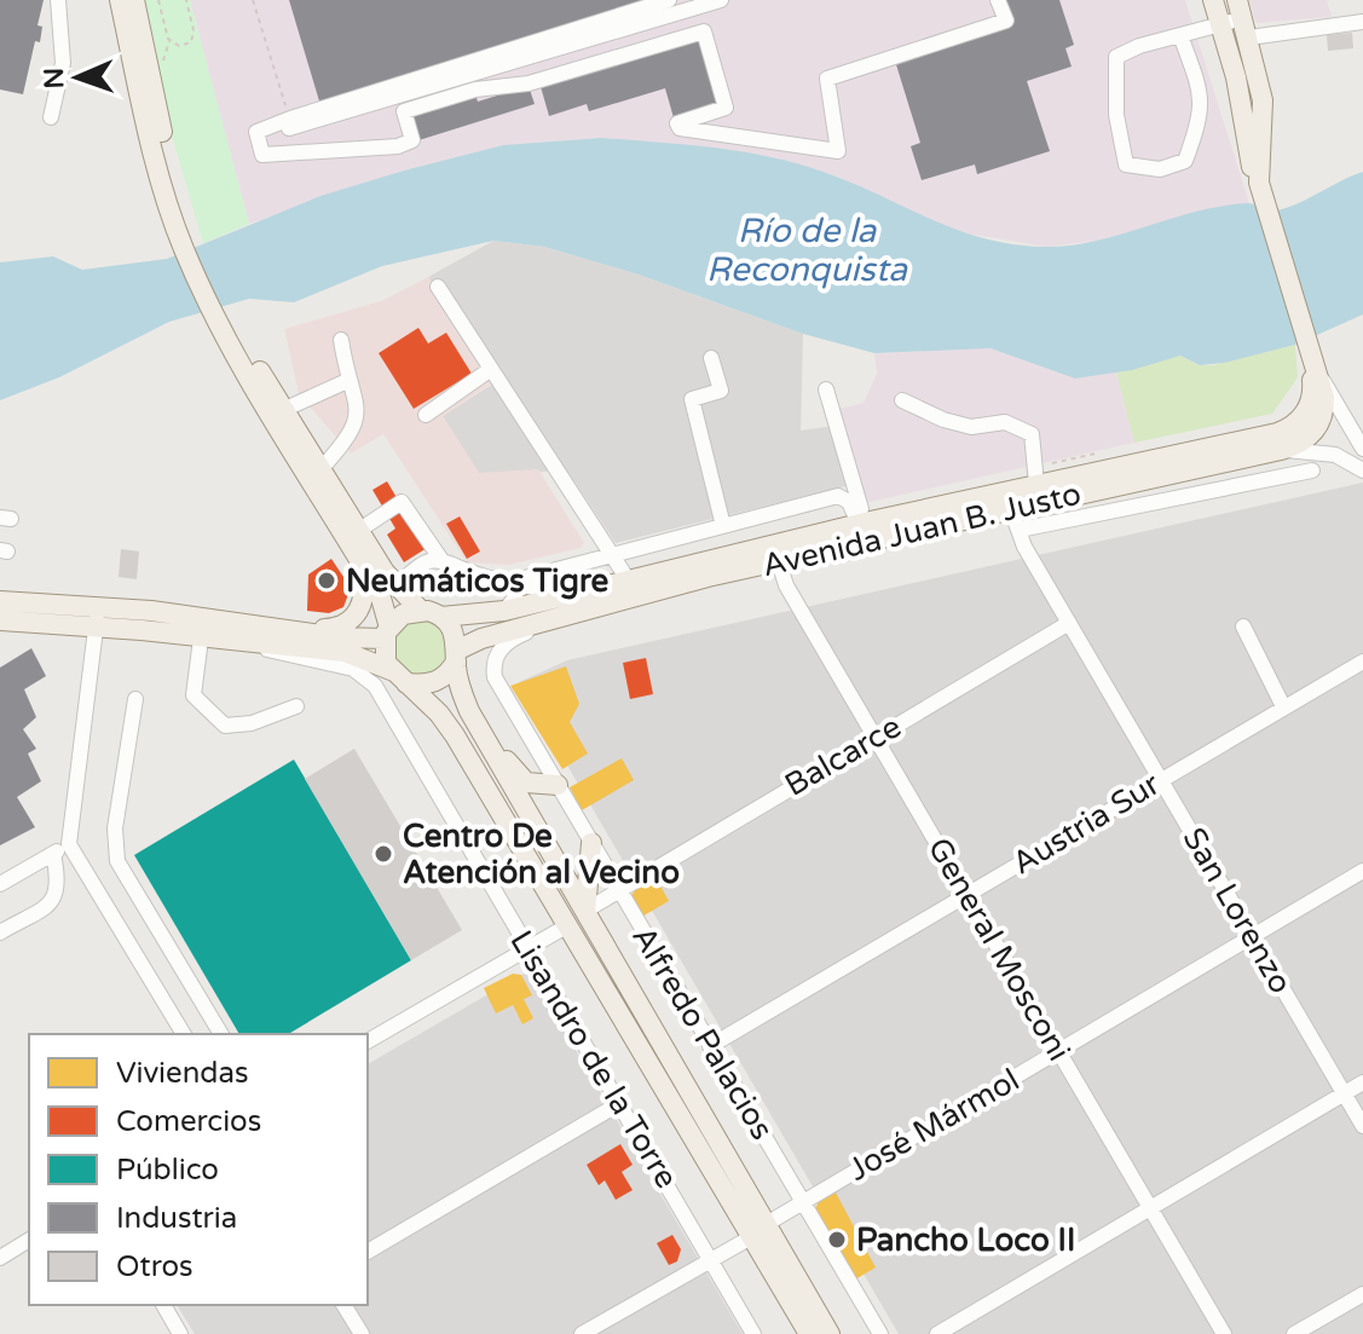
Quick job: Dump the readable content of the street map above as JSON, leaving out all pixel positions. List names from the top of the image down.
{
  "streets": {
    "main road": ["Avenida Juan B. Justo"],
    "street": [
      "Balcarce",
      "Austria Sur",
      "San Lorenzo",
      "General Mosconi",
      "Alfredo Palacios",
      "Lisandro de la Torre",
      "José Mármol"
    ]
  },
  "crossings": [
    ["Avenida Juan B. Justo", "San Lorenzo"],
    ["Avenida Juan B. Justo", "General Mosconi"],
    ["Avenida Juan B. Justo", "Alfredo Palacios"],
    ["Balcarce", "San Lorenzo"],
    ["Balcarce", "General Mosconi"],
    ["Balcarce", "Alfredo Palacios"],
    ["Austria Sur", "San Lorenzo"],
    ["Austria Sur", "General Mosconi"],
    ["Austria Sur", "Alfredo Palacios"],
    ["San Lorenzo", "José Mármol"],
    ["General Mosconi", "José Mármol"],
    ["Alfredo Palacios", "José Mármol"],
    ["Lisandro de la Torre", "José Mármol"]
  ],
  "water": ["Río de la Reconquista"],
  "places": ["Neumáticos Tigre", "Centro De Atención al Vecino", "Pancho Loco II"],
  "legend": [
    "Viviendas",
    "Comercios",
    "Público",
    "Industria",
    "Otros"
  ],
  "north": "left"
}
